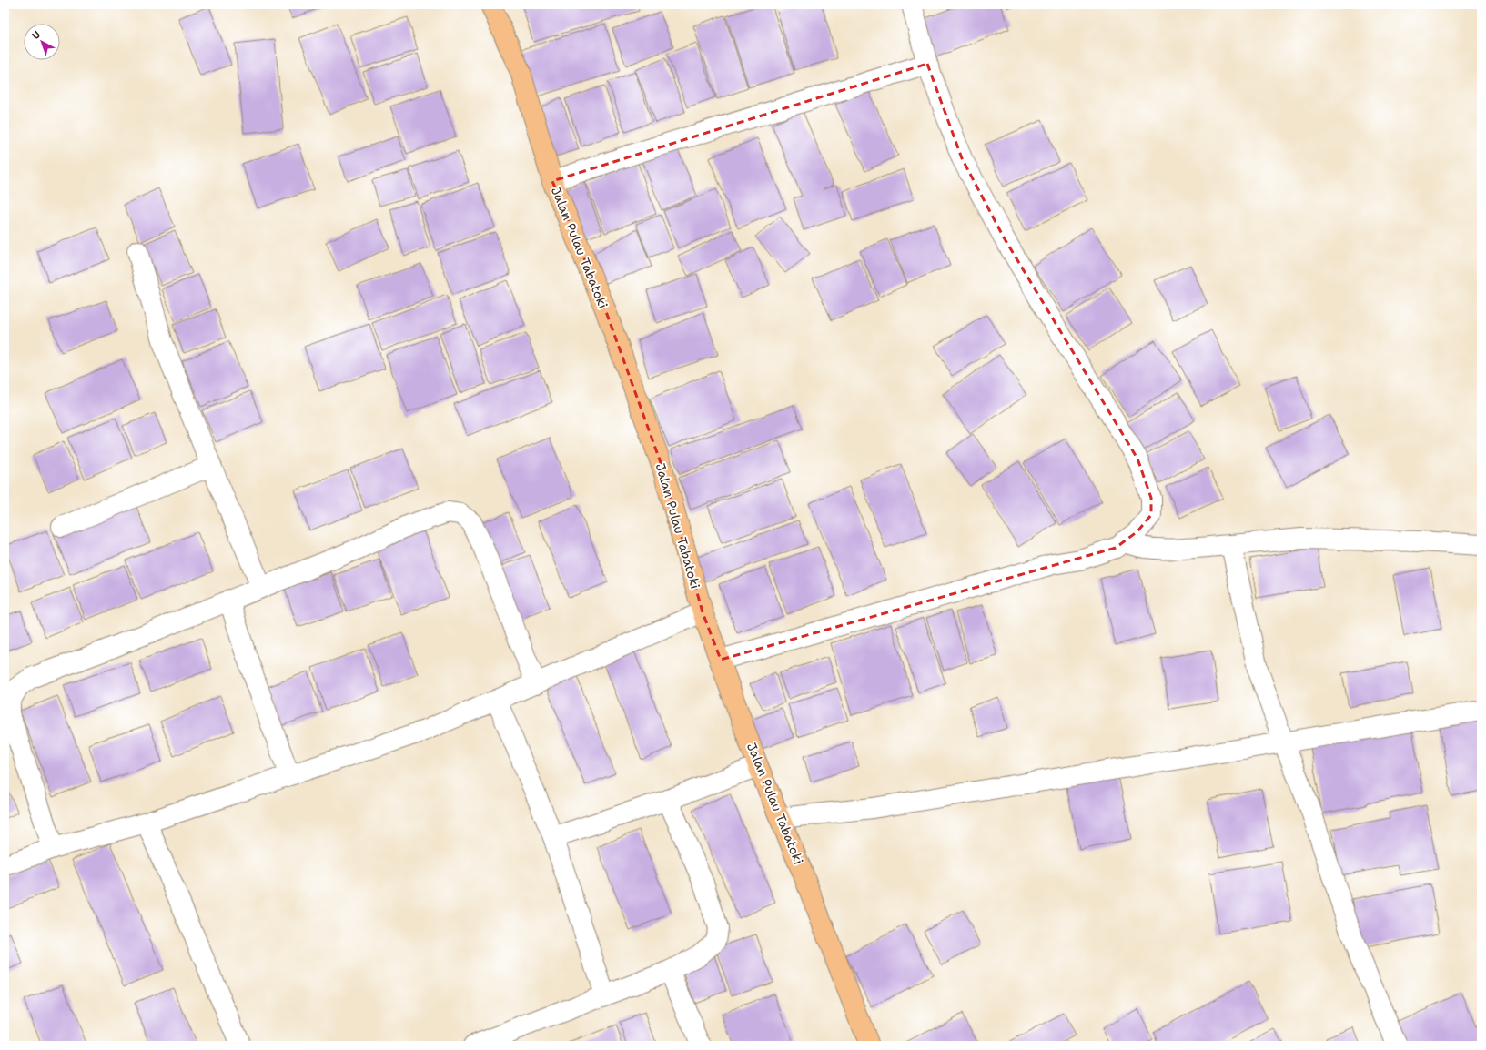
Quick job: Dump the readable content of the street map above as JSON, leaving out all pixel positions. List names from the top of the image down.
{
  "streets": {
    "highway": ["Jalan Pulau Tabatoki"]
  },
  "north": "top left"
}
